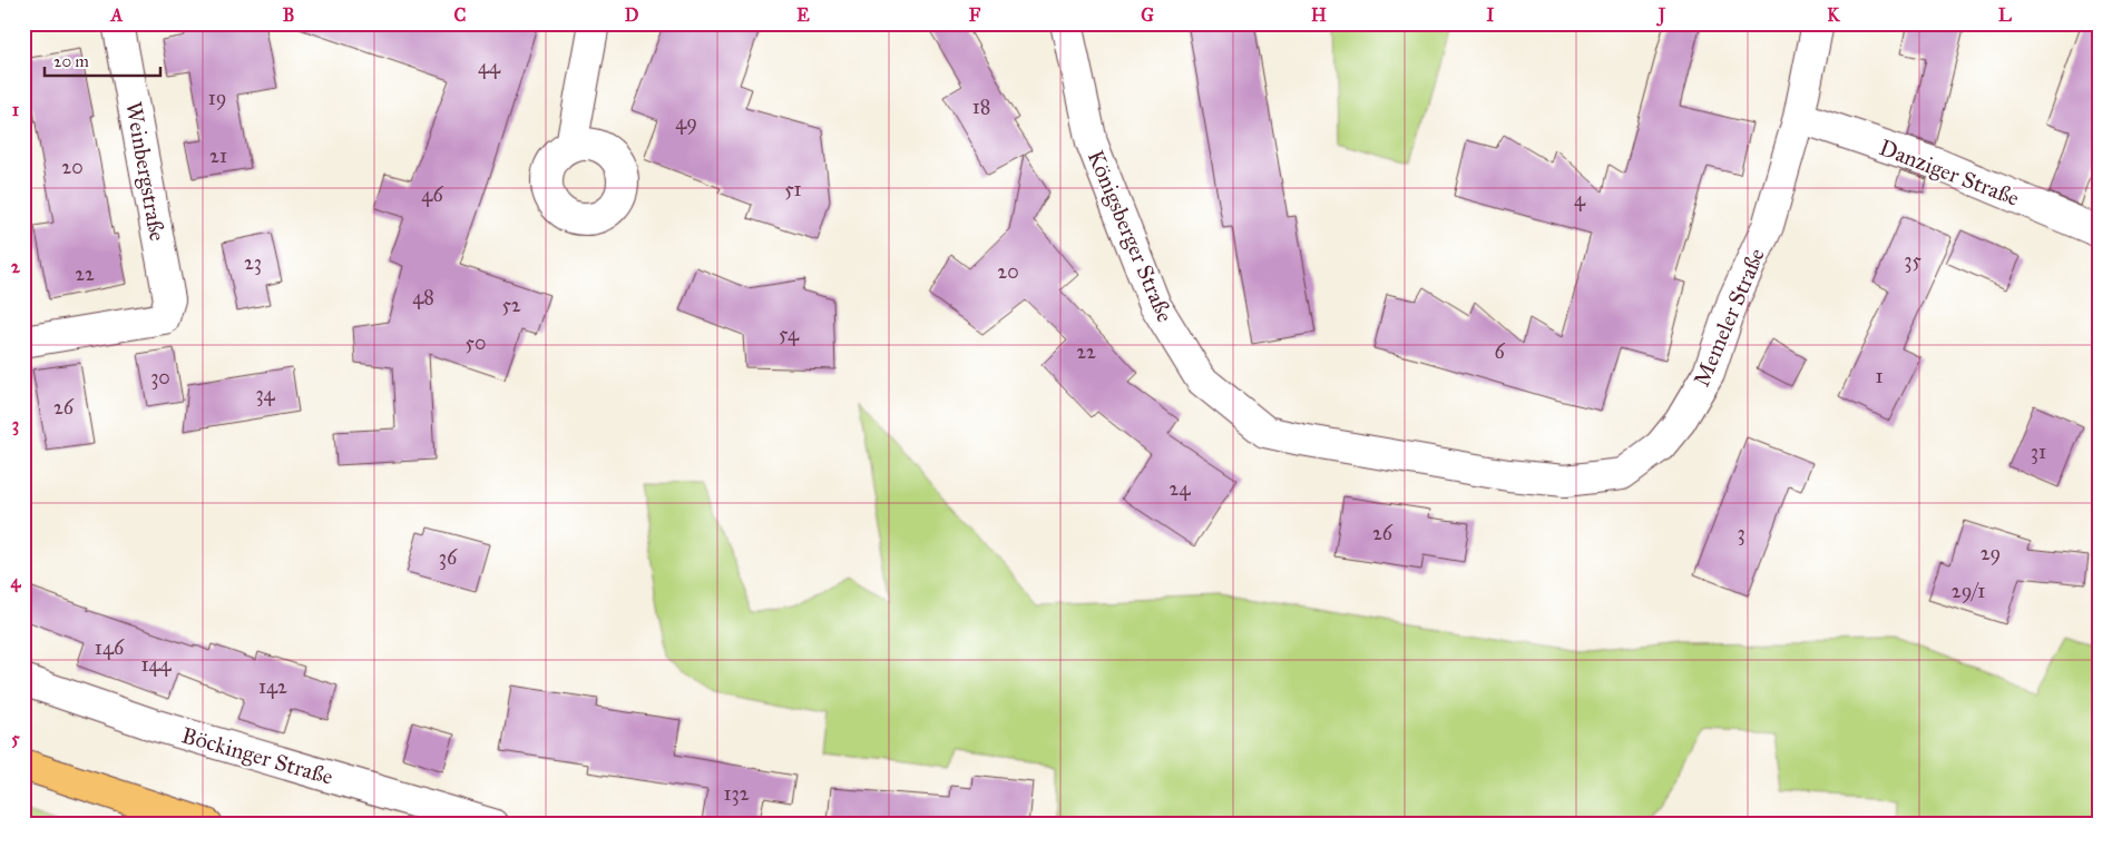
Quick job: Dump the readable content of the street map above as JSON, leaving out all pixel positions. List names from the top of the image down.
{
  "streets": {
    "street": [
      "Weinbergstraße",
      "Danziger Straße",
      "Königsberger Straße",
      "Memeler Straße",
      "Böckinger Straße"
    ]
  },
  "crossings": [
    ["Danziger Straße", "Memeler Straße"],
    ["Königsberger Straße", "Memeler Straße"]
  ],
  "house_numbers": [
    "44",
    "19",
    "18",
    "49",
    "21",
    "20",
    "51",
    "46",
    "4",
    "35",
    "23",
    "20",
    "22",
    "48",
    "52",
    "54",
    "50",
    "22",
    "6",
    "1",
    "30",
    "34",
    "26",
    "31",
    "24",
    "26",
    "3",
    "29",
    "36",
    "29/1",
    "146",
    "144",
    "142",
    "132"
  ],
  "scale_bar": "20 m",
  "grid": {
    "columns": [
      "A",
      "B",
      "C",
      "D",
      "E",
      "F",
      "G",
      "H",
      "I",
      "J",
      "K",
      "L"
    ],
    "rows": [
      "1",
      "2",
      "3",
      "4",
      "5"
    ]
  }
}
